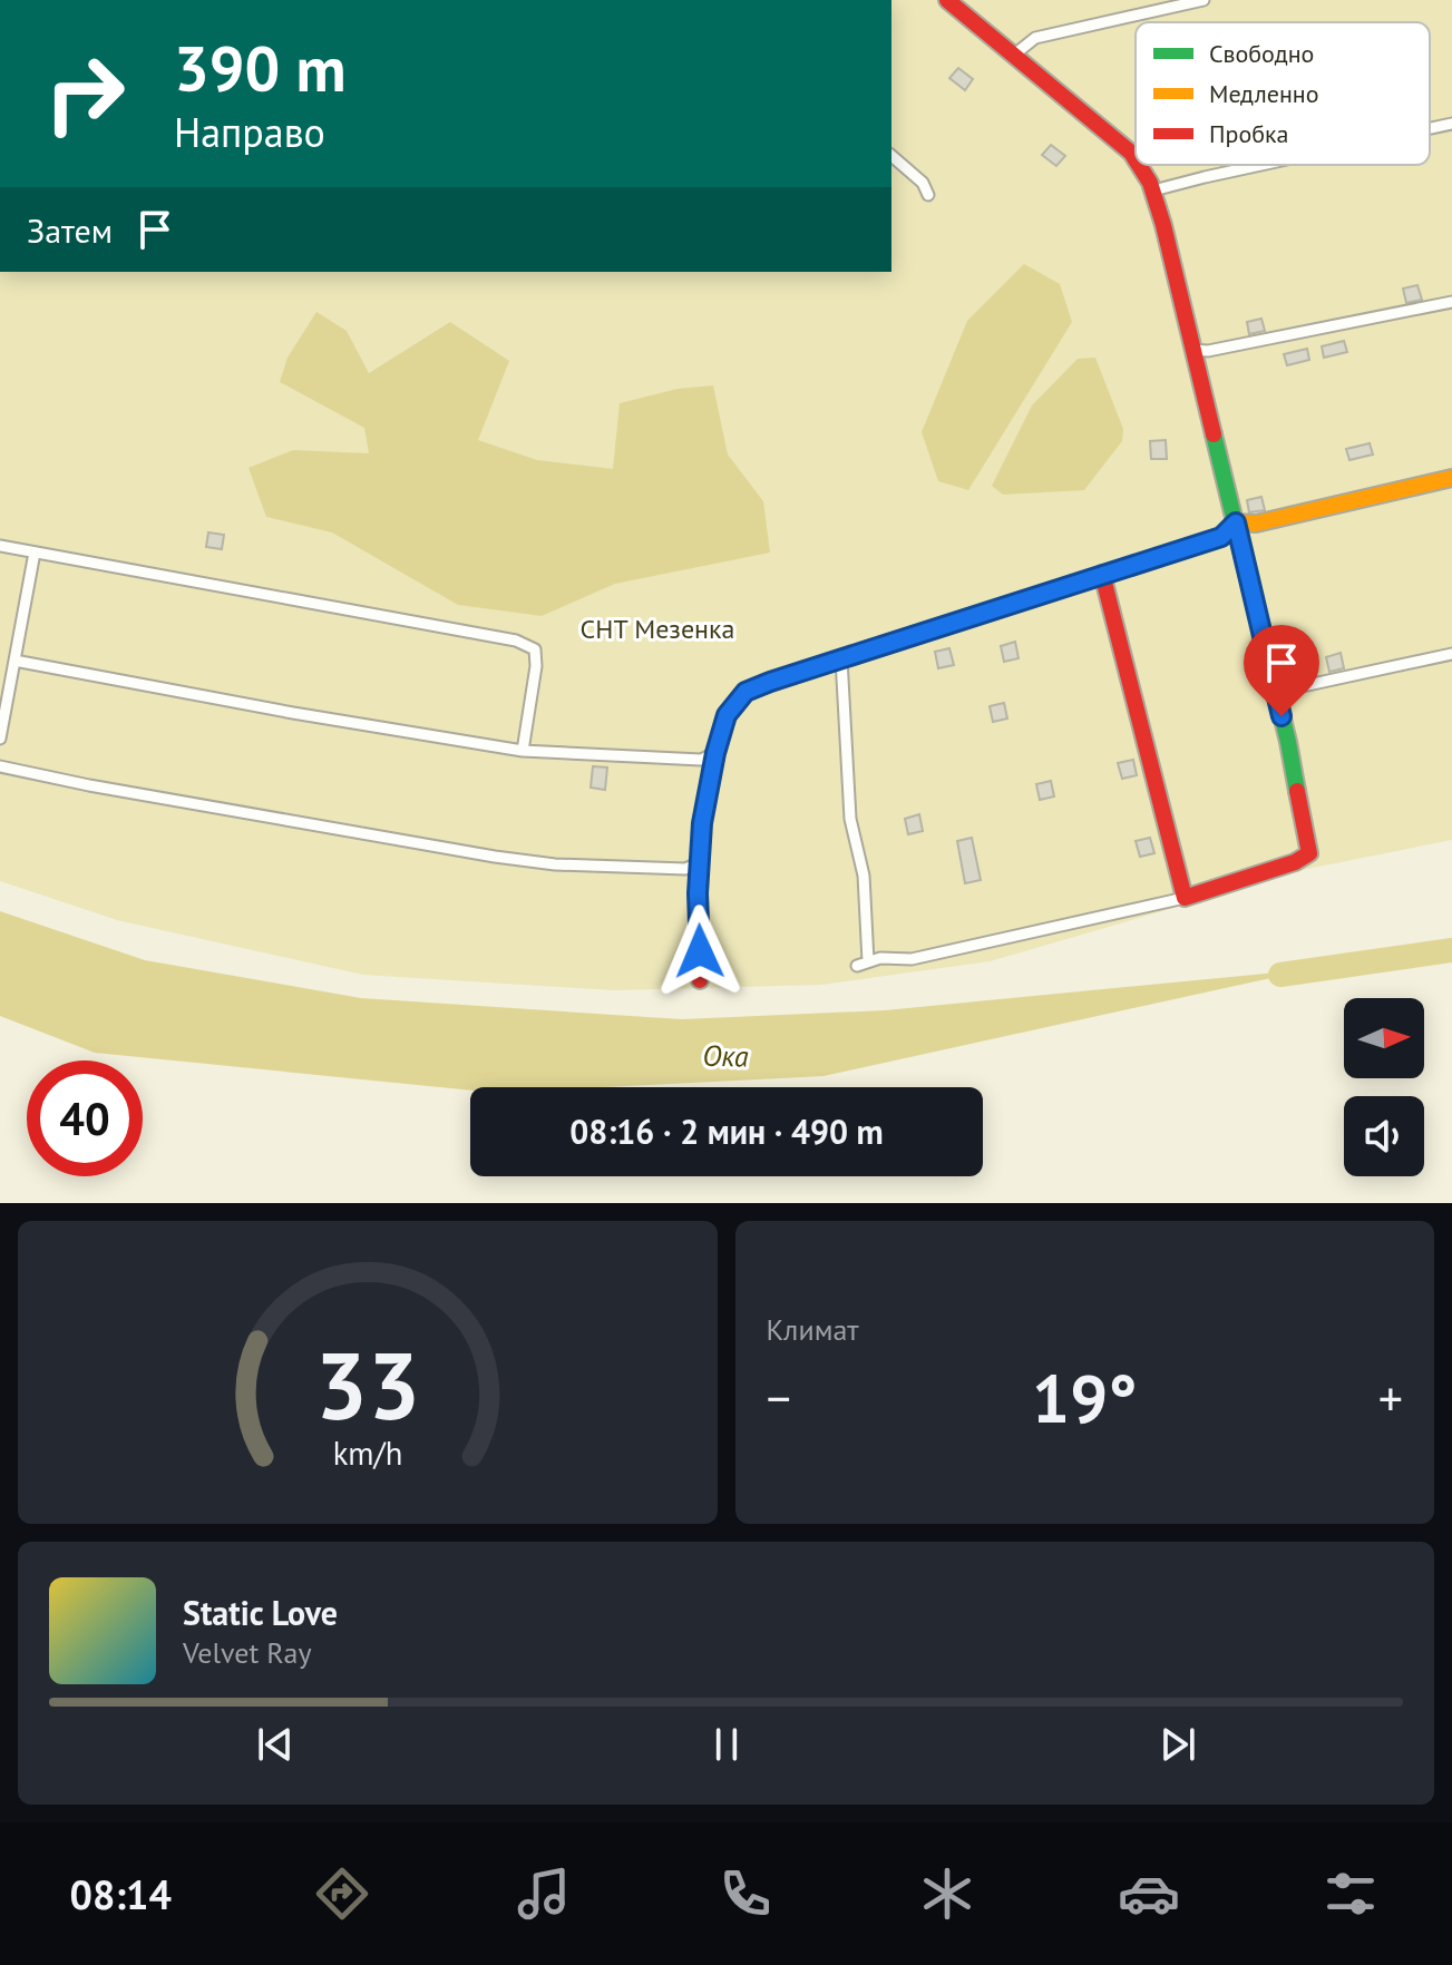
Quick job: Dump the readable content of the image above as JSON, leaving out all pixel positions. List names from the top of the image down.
{
  "water": ["Ока"],
  "parks": ["СНТ Мезенка"],
  "legend": ["Свободно", "Медленно", "Пробка"],
  "north": "right",
  "page": {
    "turn": ["390 m", "Направо"],
    "then": "Затем",
    "limit": "40",
    "trip": "08:16 · 2 мин · 490 m",
    "tile": "Климат",
    "heat": ["−", "19°", "+"],
    "song": ["Static Love", "Velvet Ray"],
    "tabs": "08:14",
    "gauge": ["33", "km/h"]
  }
}
